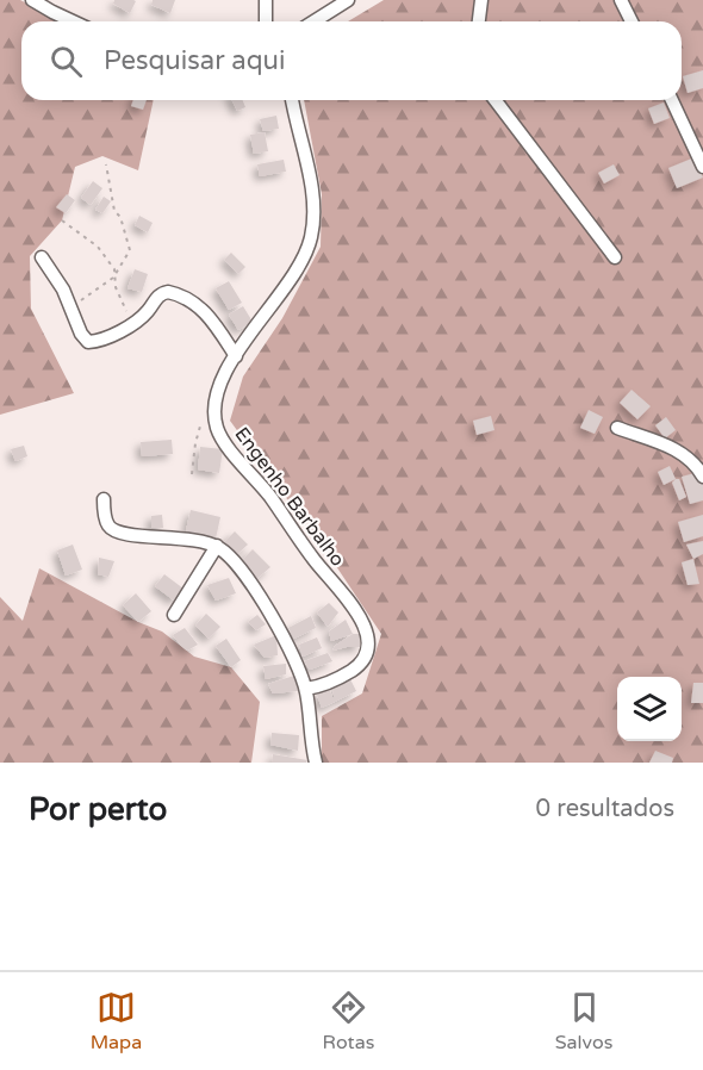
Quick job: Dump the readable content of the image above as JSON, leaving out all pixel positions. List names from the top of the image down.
{
  "streets": {
    "street": ["Engenho Barbalho"]
  },
  "page": {
    "search": "Pesquisar aqui",
    "heading": ["Por perto", "0 resultados"],
    "nav": ["Mapa", "Rotas", "Salvos"]
  }
}
